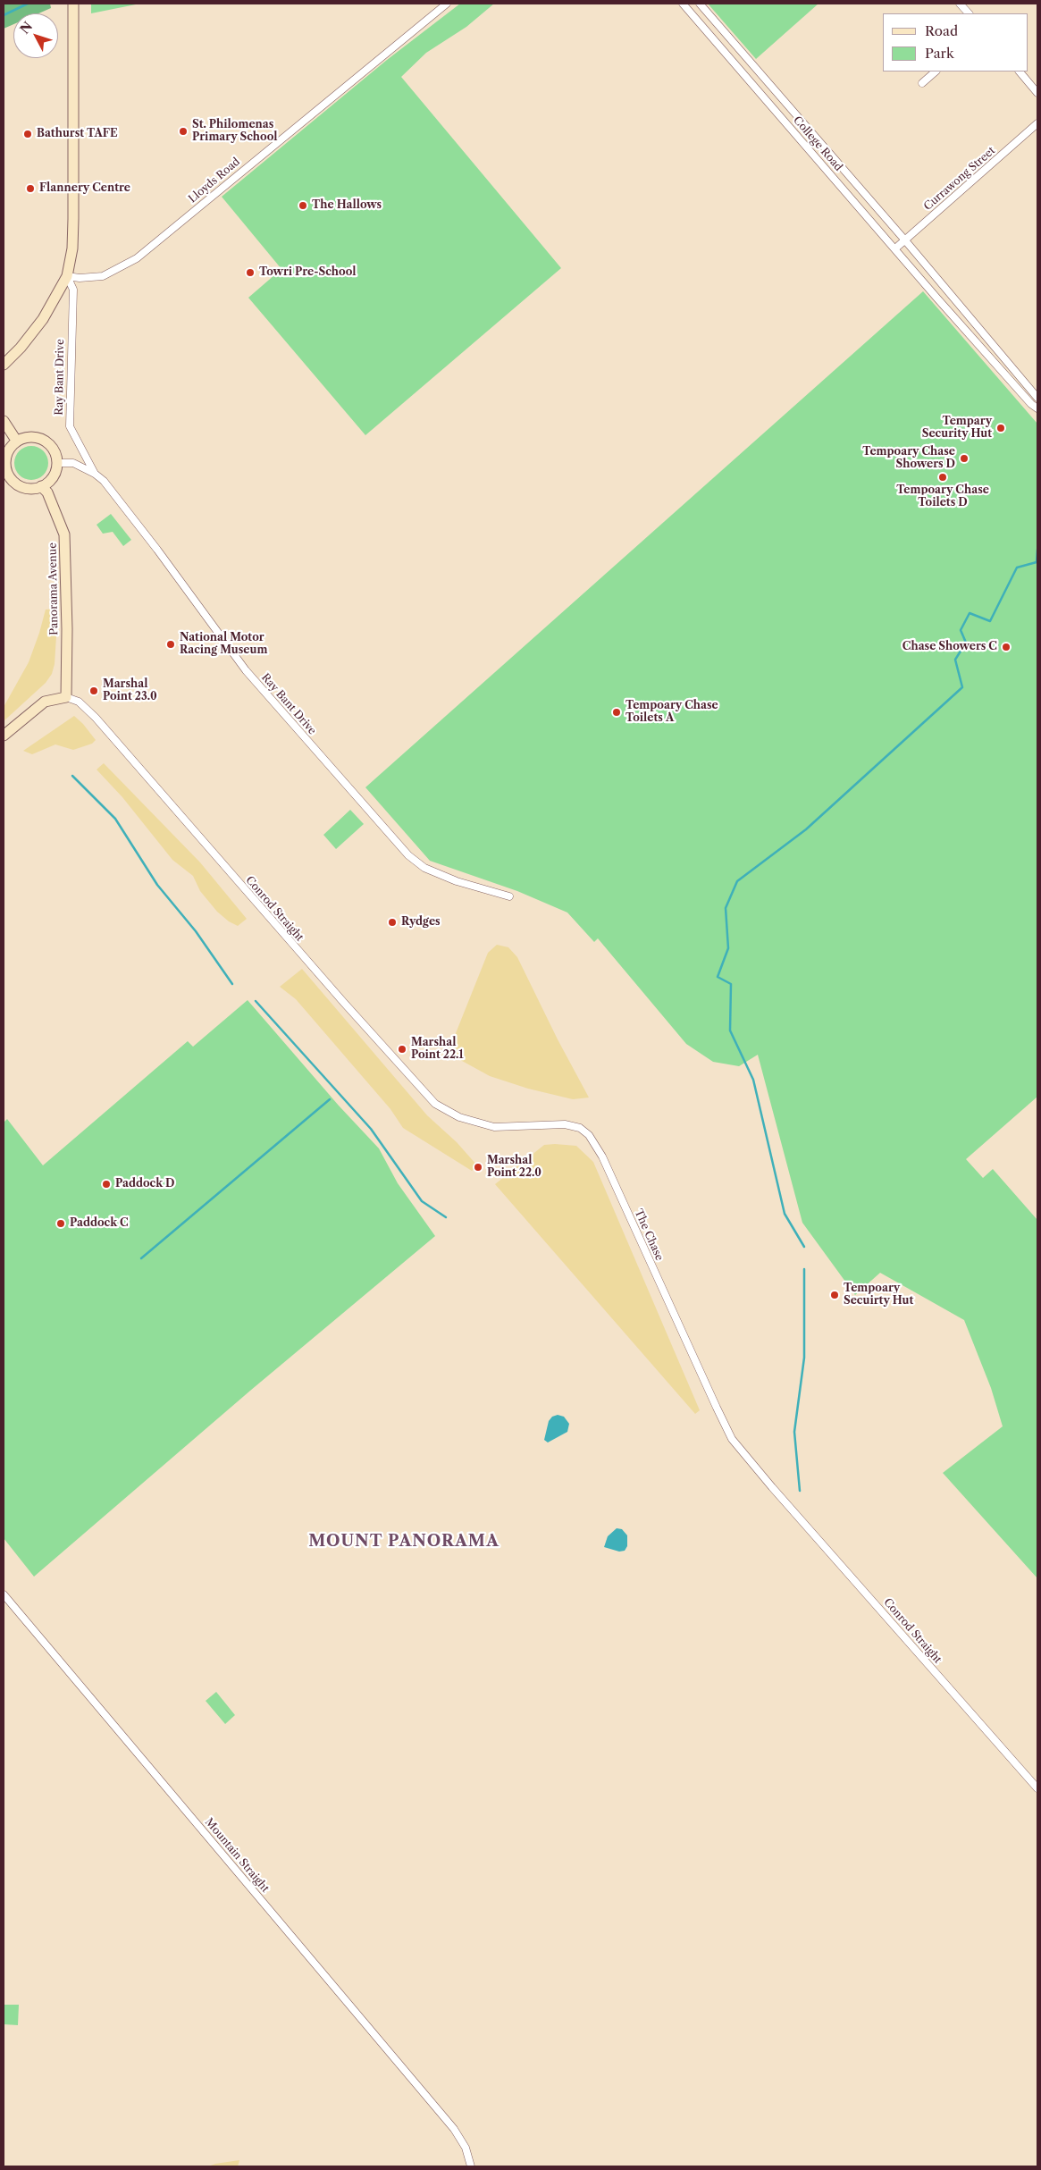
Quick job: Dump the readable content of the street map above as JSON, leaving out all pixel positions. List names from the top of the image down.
{
  "streets": {
    "street": [
      "College Road",
      "Currawong Street",
      "Lloyds Road",
      "Ray Bant Drive",
      "Panorama Avenue",
      "Conrod Straight",
      "The Chase",
      "Mountain Straight"
    ]
  },
  "crossings": [
    ["College Road", "Currawong Street"],
    ["Lloyds Road", "Ray Bant Drive"],
    ["Ray Bant Drive", "Panorama Avenue"],
    ["Panorama Avenue", "Conrod Straight"],
    ["Conrod Straight", "The Chase"]
  ],
  "districts": ["MOUNT PANORAMA"],
  "places": [
    "St. Philomenas Primary School",
    "Bathurst TAFE",
    "Flannery Centre",
    "The Hallows",
    "Towri Pre-School",
    "Tempary Security Hut",
    "Tempoary Chase Showers D",
    "Tempoary Chase Toilets D",
    "National Motor Racing Museum",
    "Chase Showers C",
    "Marshal Point 23.0",
    "Tempoary Chase Toilets A",
    "Rydges",
    "Marshal Point 22.1",
    "Marshal Point 22.0",
    "Paddock D",
    "Paddock C",
    "Tempoary Secuirty Hut"
  ],
  "legend": ["Road", "Park"],
  "north": "top left"
}
